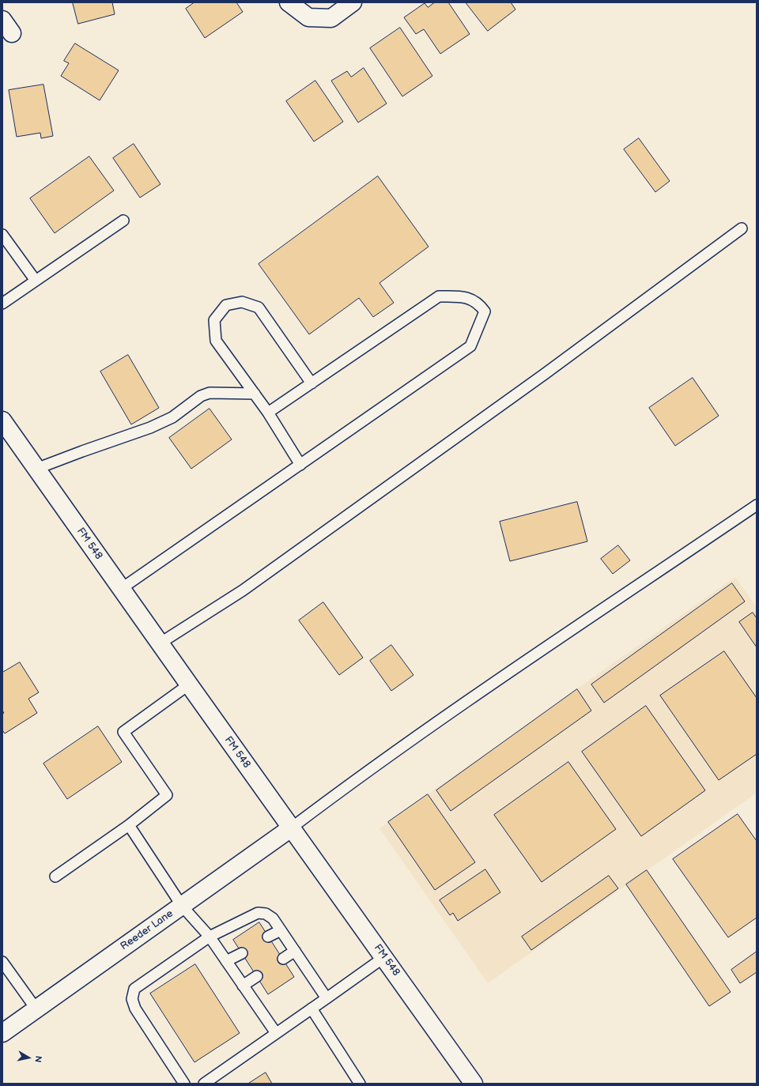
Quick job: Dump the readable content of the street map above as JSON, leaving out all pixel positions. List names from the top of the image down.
{
  "streets": {
    "main road": ["FM 548", "Reeder Lane"]
  },
  "crossings": [
    ["FM 548", "Reeder Lane"]
  ],
  "north": "right"
}
